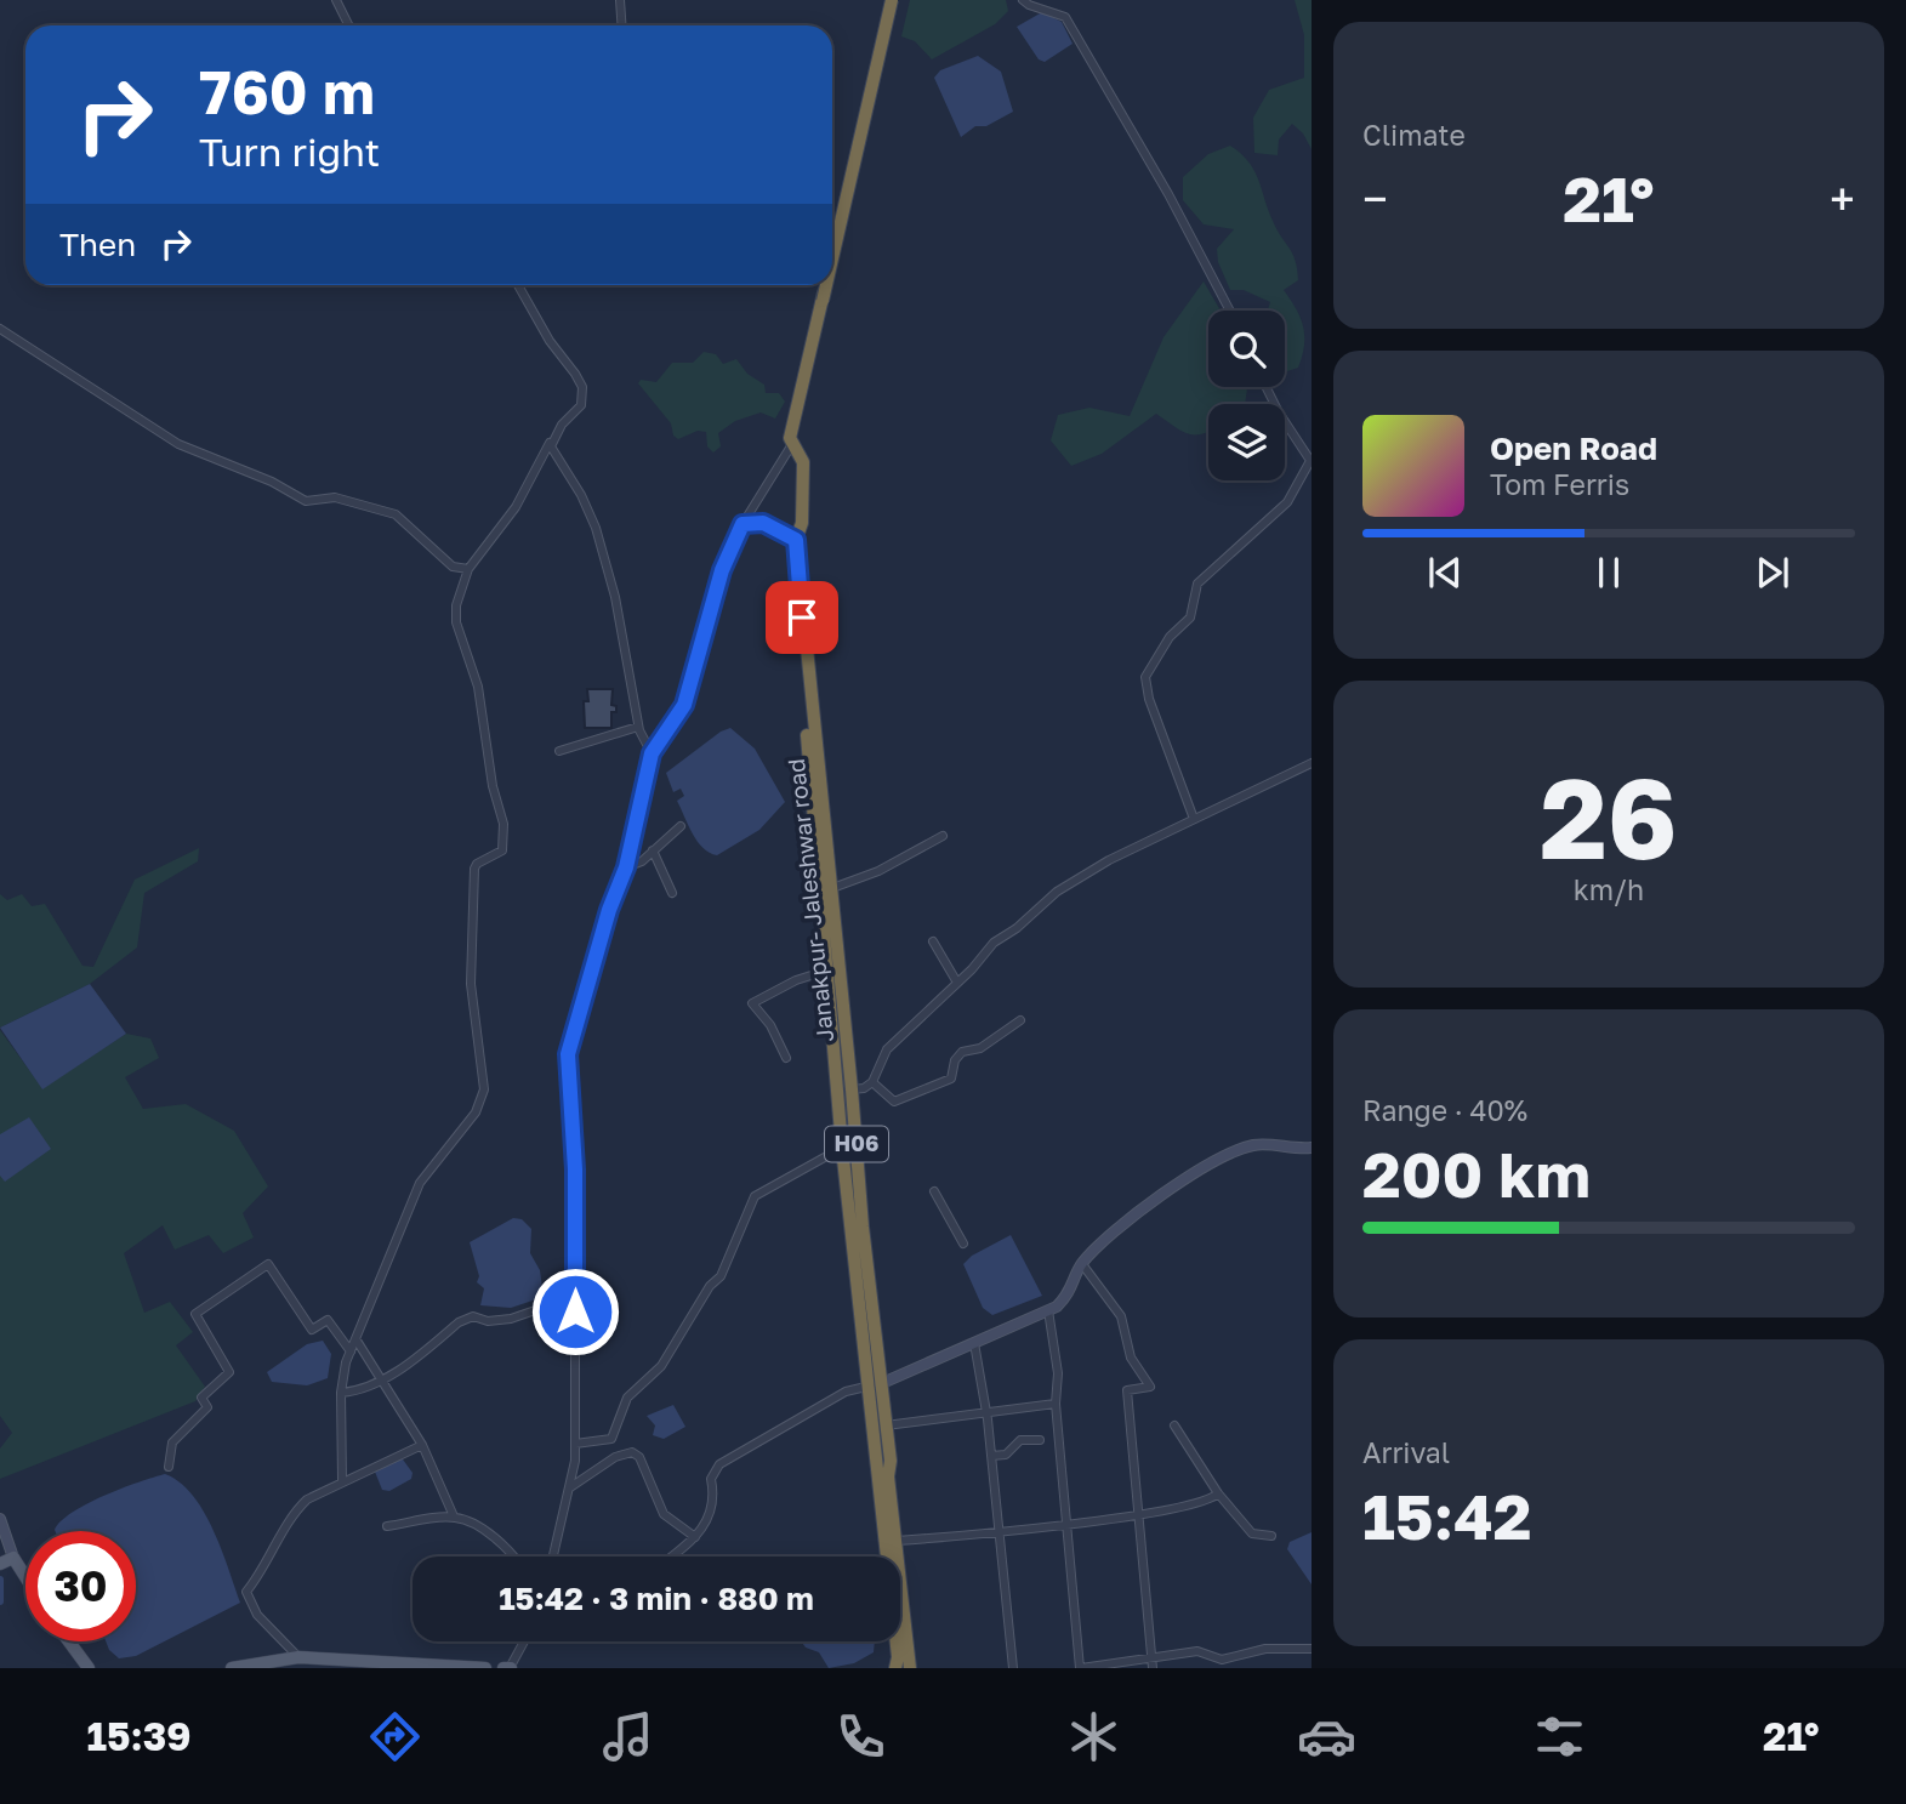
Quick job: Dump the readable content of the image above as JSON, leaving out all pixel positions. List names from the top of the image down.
{
  "streets": {
    "highway": ["Janakpur- Jaleshwar road", "H06"]
  },
  "crossings": [
    ["Janakpur- Jaleshwar road", "H06"]
  ],
  "page": {
    "tile": [
      "Climate",
      ["26", "km/h"],
      ["Range · 40%", "200 km"],
      ["Arrival", "15:42"]
    ],
    "turn": ["760 m", "Turn right"],
    "heat": ["−", "21°", "+"],
    "then": "Then",
    "song": ["Open Road", "Tom Ferris"],
    "limit": "30",
    "trip": "15:42 · 3 min · 880 m",
    "tabs": ["15:39", "21°"]
  }
}
